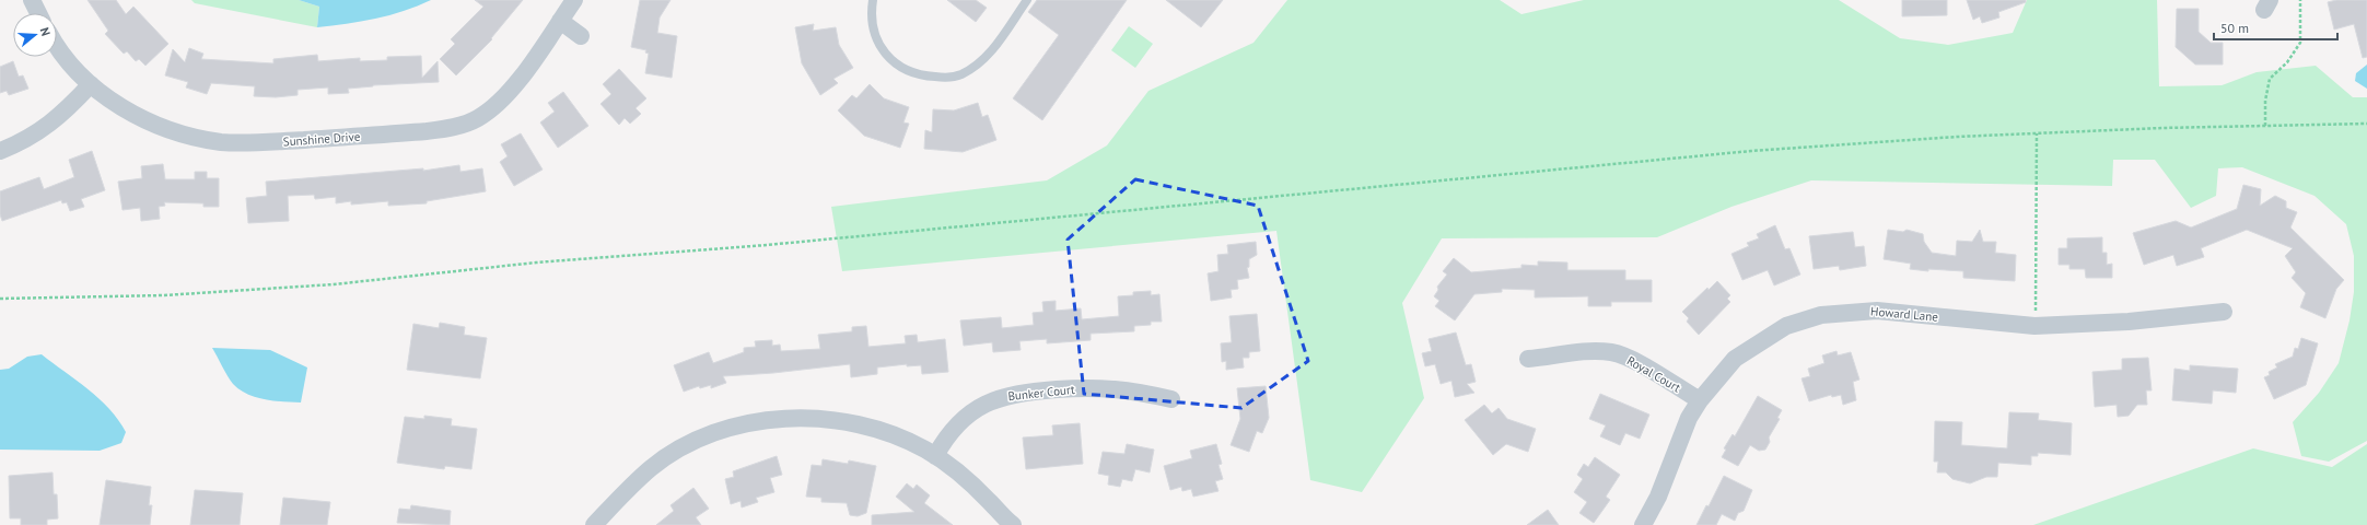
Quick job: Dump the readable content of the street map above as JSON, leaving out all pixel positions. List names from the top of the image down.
{
  "streets": {
    "street": [
      "Sunshine Drive",
      "Howard Lane",
      "Royal Court",
      "Bunker Court"
    ]
  },
  "crossings": [
    ["Howard Lane", "Royal Court"]
  ],
  "scale_bar": "50 m",
  "north": "right"
}
